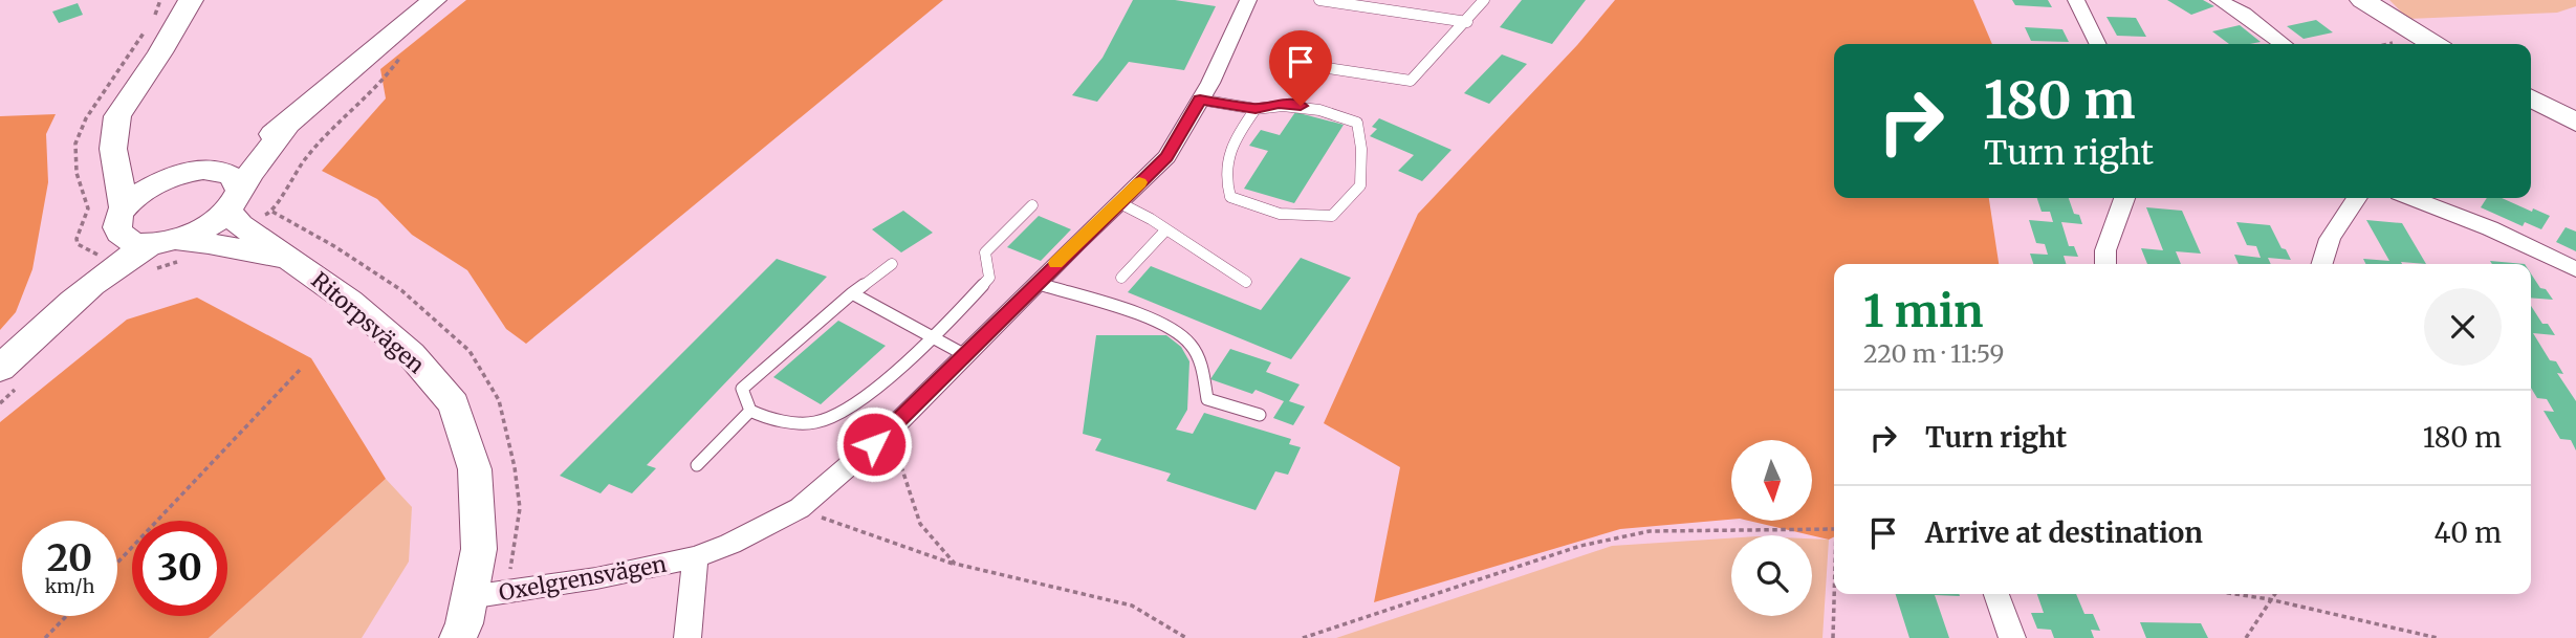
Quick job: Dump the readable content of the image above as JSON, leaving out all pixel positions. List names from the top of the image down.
{
  "streets": {
    "street": ["Ritorpsvägen", "Oxelgrensvägen"]
  },
  "crossings": [
    ["Ritorpsvägen", "Oxelgrensvägen"]
  ],
  "north": "bottom",
  "page": {
    "turn": ["180 m", "Turn right"],
    "heading": ["1 min", "220 m · 11:59"],
    "list": [
      {
        "name": "Turn right",
        "value": "180 m"
      },
      {
        "name": "Arrive at destination",
        "value": "40 m"
      }
    ],
    "speed": "20 km/h",
    "limit": "30"
  }
}
